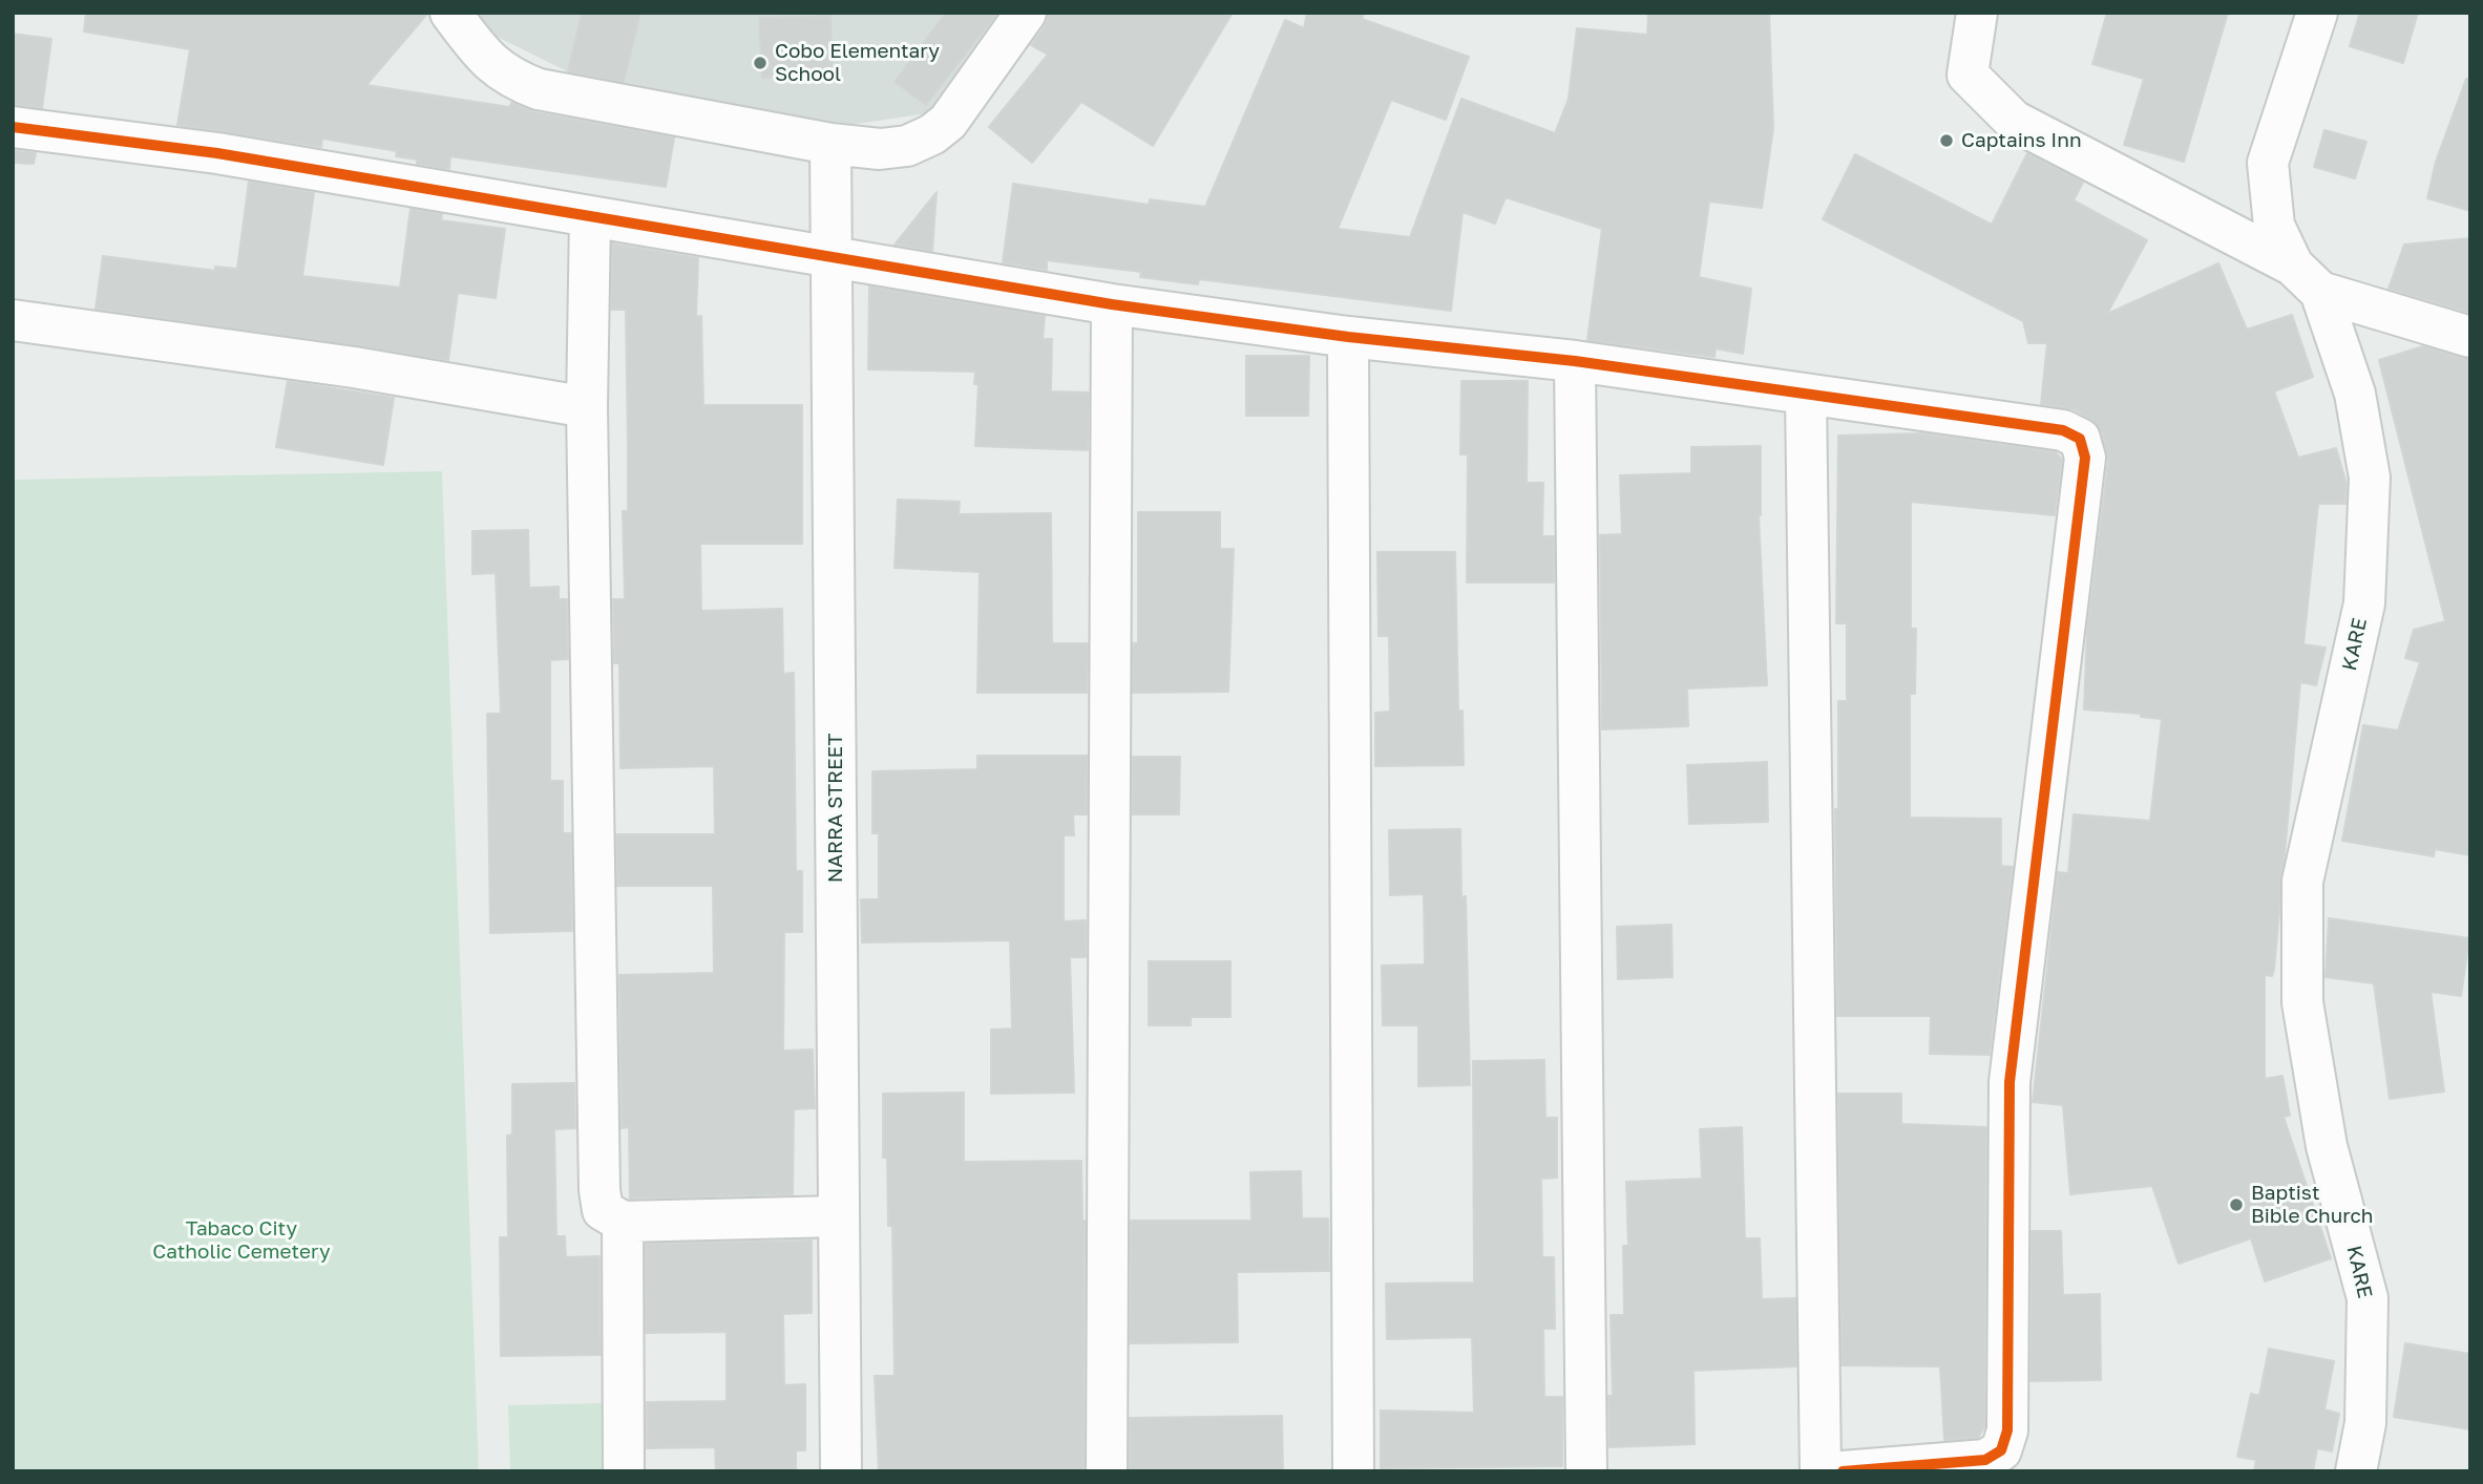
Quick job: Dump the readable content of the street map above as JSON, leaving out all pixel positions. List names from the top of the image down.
{
  "streets": {
    "street": ["KARE", "NARRA STREET"]
  },
  "parks": ["Tabaco City Catholic Cemetery"],
  "places": ["Cobo Elementary School", "Captains Inn", "Baptist Bible Church"]
}
